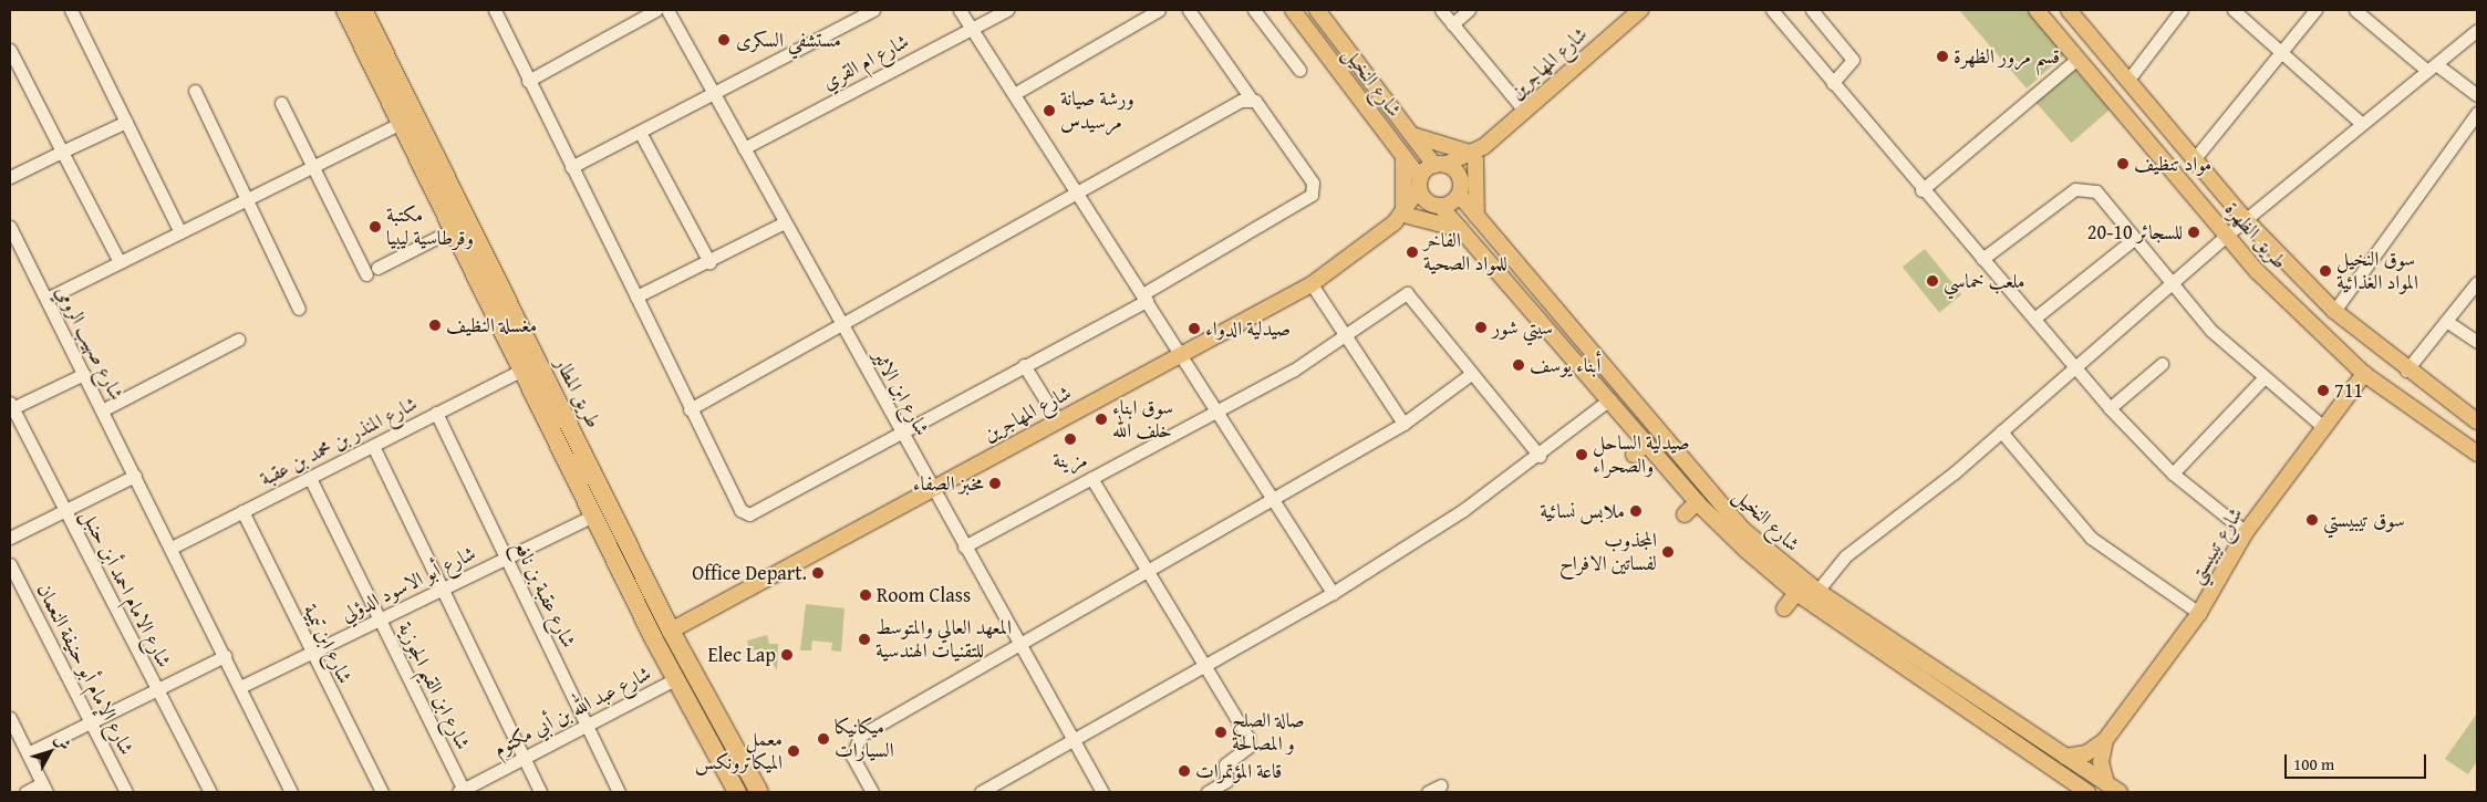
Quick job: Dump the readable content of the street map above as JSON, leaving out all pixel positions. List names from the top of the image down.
{
  "streets": {
    "highway": ["طريق المطار"],
    "main road": [
      "شارع المهاجرين",
      "شارع النخيل",
      "طريق الظهرة",
      "شارع تيبيستي"
    ],
    "street": [
      "شارع ام القري",
      "شارع صهيب الرومي",
      "شارع ابن الاثير",
      "شارع المنذر بن محمد بن عقبة",
      "شارع أبو الاسود الدؤلي",
      "شارع الامام احمد أبن حنبل",
      "شارع عقبة بن نافع",
      "شارع ابن تيمية",
      "شارع الإمام أبو حنيفة النعمان",
      "شارع ابن القيم الجوزية",
      "شارع عبد الله بن أبي مكتوم"
    ]
  },
  "crossings": [
    ["شارع ام القري", "شارع ابن الاثير"],
    ["شارع المهاجرين", "شارع النخيل"],
    ["شارع المهاجرين", "طريق المطار"],
    ["شارع المهاجرين", "شارع ابن الاثير"],
    ["طريق الظهرة", "شارع تيبيستي"],
    ["شارع صهيب الرومي", "شارع المنذر بن محمد بن عقبة"],
    ["طريق المطار", "شارع المنذر بن محمد بن عقبة"],
    ["طريق المطار", "شارع أبو الاسود الدؤلي"],
    ["طريق المطار", "شارع عبد الله بن أبي مكتوم"],
    ["شارع المنذر بن محمد بن عقبة", "شارع عقبة بن نافع"],
    ["شارع المنذر بن محمد بن عقبة", "شارع ابن تيمية"],
    ["شارع المنذر بن محمد بن عقبة", "شارع ابن القيم الجوزية"],
    ["شارع أبو الاسود الدؤلي", "شارع عقبة بن نافع"],
    ["شارع أبو الاسود الدؤلي", "شارع ابن تيمية"],
    ["شارع أبو الاسود الدؤلي", "شارع ابن القيم الجوزية"],
    ["شارع عقبة بن نافع", "شارع عبد الله بن أبي مكتوم"],
    ["شارع ابن القيم الجوزية", "شارع عبد الله بن أبي مكتوم"]
  ],
  "places": [
    "مستشفي السكرى",
    "قسم مرور الظهرة",
    "ورشة صيانة مرسيدس",
    "مواد تنظيف",
    "مكتبة وقرطاسية ليبيا",
    "20-10 للسجائر",
    "الفاخر للمواد الصحية",
    "سوق النخيل المواد الغذائية",
    "ملعب خماسي",
    "مغسلة النظيف",
    "سيتي شور",
    "صيدلية الدواء",
    "أبناء يوسف",
    "711",
    "سوق ابناء خلف الله",
    "مزينة",
    "صيدلية الساحل والصحراء",
    "مخبز الصفاء",
    "ملابس نسائية",
    "سوق تيبيستي",
    "المجذوب لفساتين الافراح",
    "Office Depart.",
    "Room Class",
    "المعهد العالي والمتوسط للتقنيات الهندسية",
    "Elec Lap",
    "صالة الصلح و المصالحة",
    "ميكانيكا السيارات",
    "معمل الميكاترونكس",
    "قاعة المؤتمرات"
  ],
  "scale_bar": "100 m",
  "north": "top right"
}
